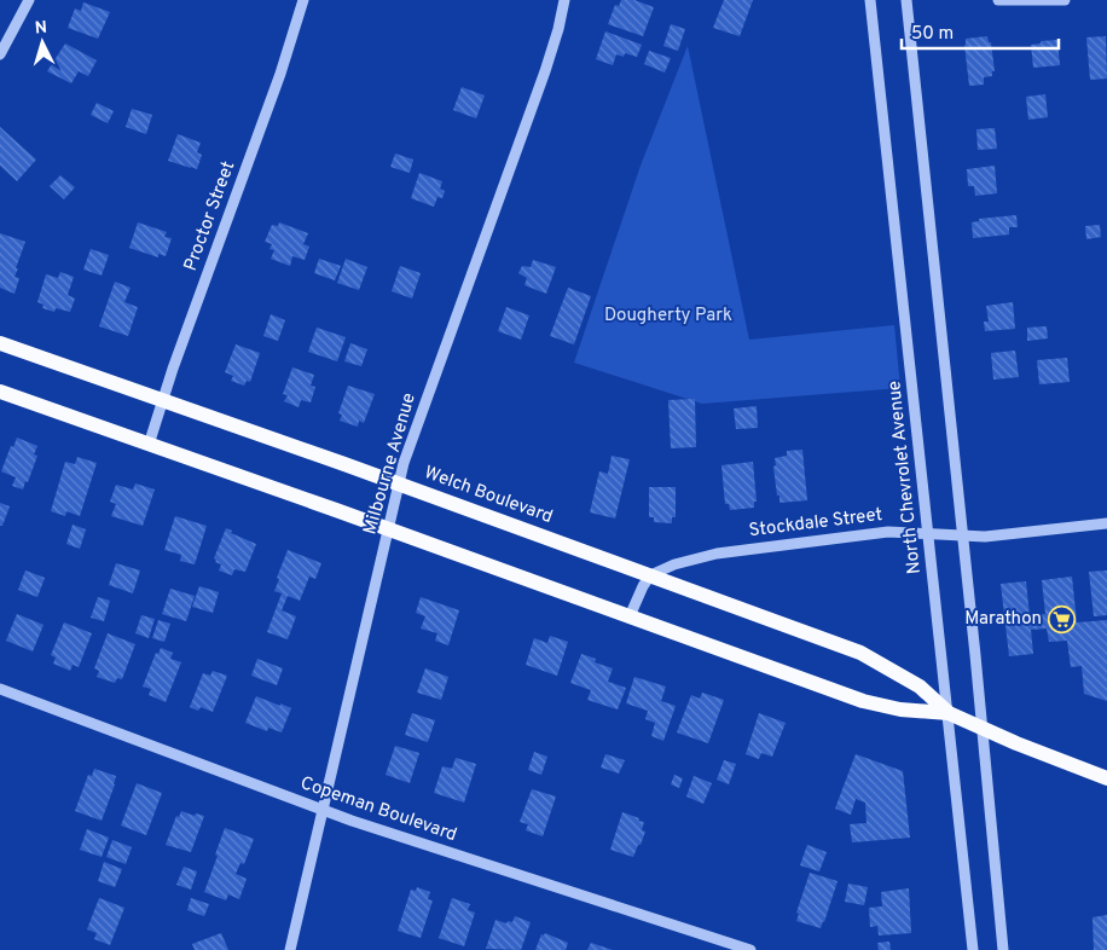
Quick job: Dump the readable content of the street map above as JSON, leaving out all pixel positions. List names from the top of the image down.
{
  "streets": {
    "main road": ["Welch Boulevard"],
    "street": [
      "Proctor Street",
      "Milbourne Avenue",
      "North Chevrolet Avenue",
      "Stockdale Street",
      "Copeman Boulevard"
    ]
  },
  "crossings": [
    ["Proctor Street", "Welch Boulevard"],
    ["Milbourne Avenue", "Welch Boulevard"],
    ["Milbourne Avenue", "Copeman Boulevard"],
    ["North Chevrolet Avenue", "Welch Boulevard"],
    ["North Chevrolet Avenue", "Stockdale Street"],
    ["Welch Boulevard", "Stockdale Street"]
  ],
  "parks": ["Dougherty Park"],
  "places": {
    "supermarket": ["Marathon"]
  },
  "scale_bar": "50 m",
  "north": "top"
}
